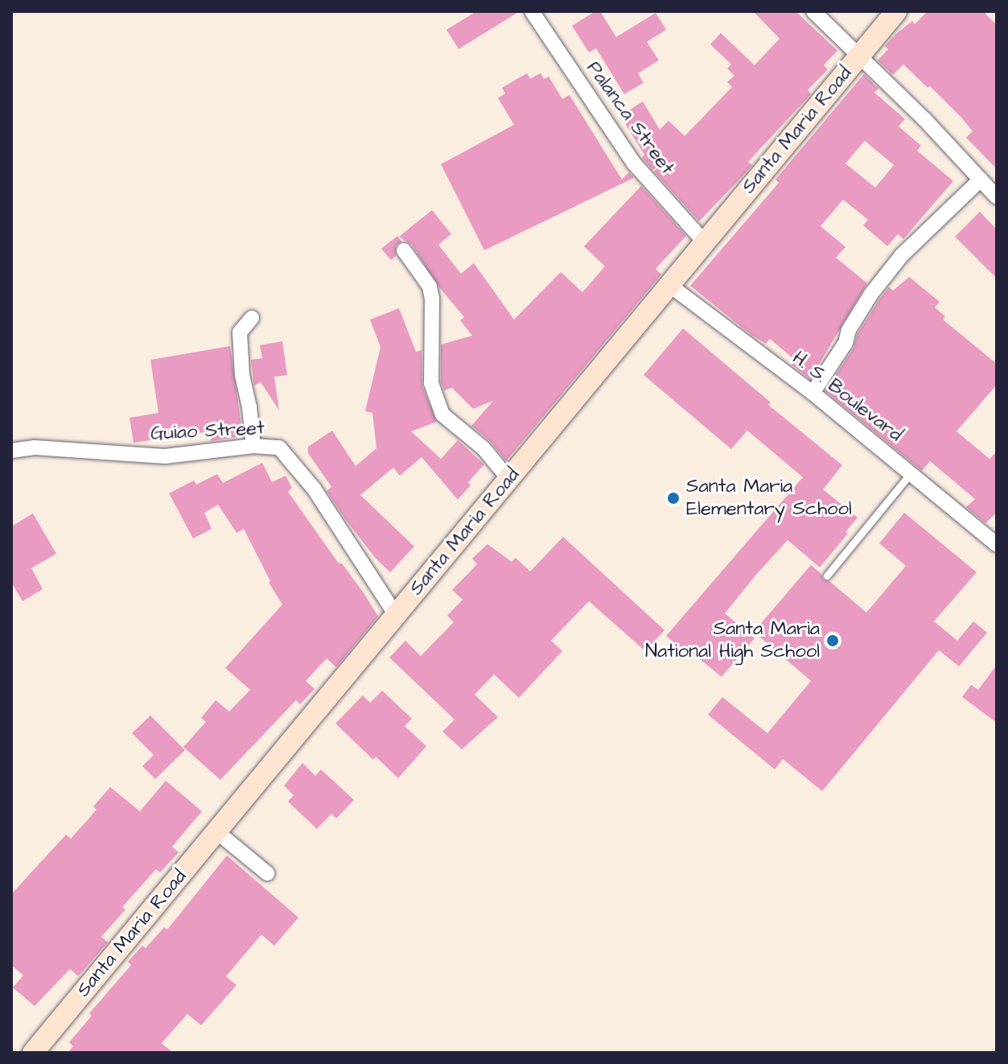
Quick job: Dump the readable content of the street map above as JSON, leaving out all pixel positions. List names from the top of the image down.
{
  "streets": {
    "main road": ["Santa Maria Road"],
    "street": ["Palanca Street", "H. S. Boulevard", "Guiao Street"]
  },
  "crossings": [
    ["Palanca Street", "Santa Maria Road"],
    ["Santa Maria Road", "H. S. Boulevard"],
    ["Santa Maria Road", "Guiao Street"]
  ],
  "places": ["Santa Maria Elementary School", "Santa Maria National High School"]
}
